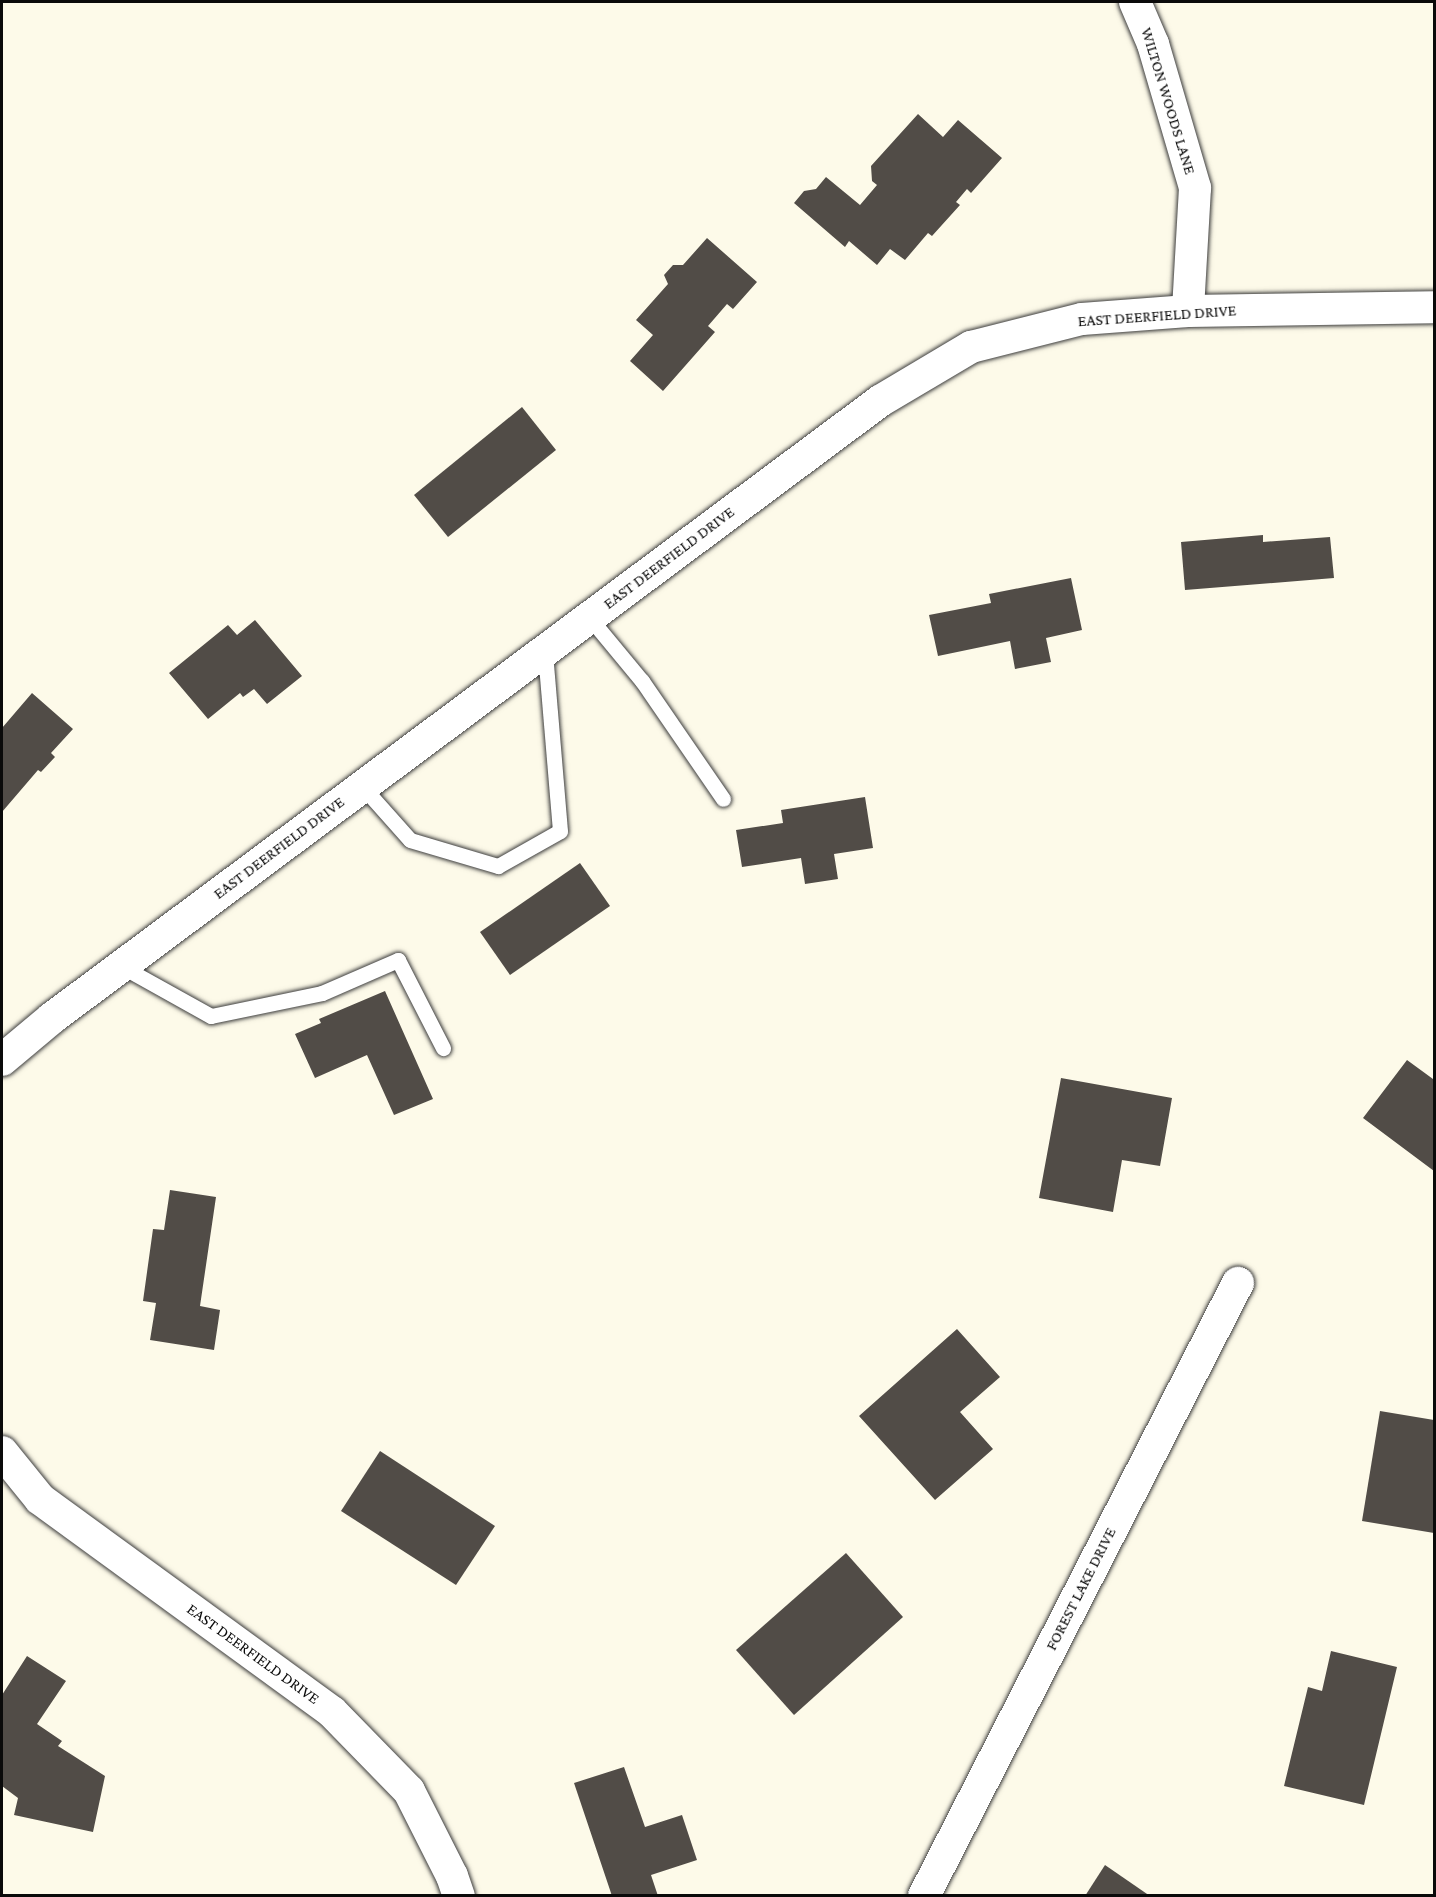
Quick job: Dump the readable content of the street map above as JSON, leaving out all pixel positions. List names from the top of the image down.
{
  "streets": {
    "street": ["WILTON WOODS LANE", "EAST DEERFIELD DRIVE", "FOREST LAKE DRIVE"]
  },
  "crossings": [
    ["WILTON WOODS LANE", "EAST DEERFIELD DRIVE"]
  ]
}
